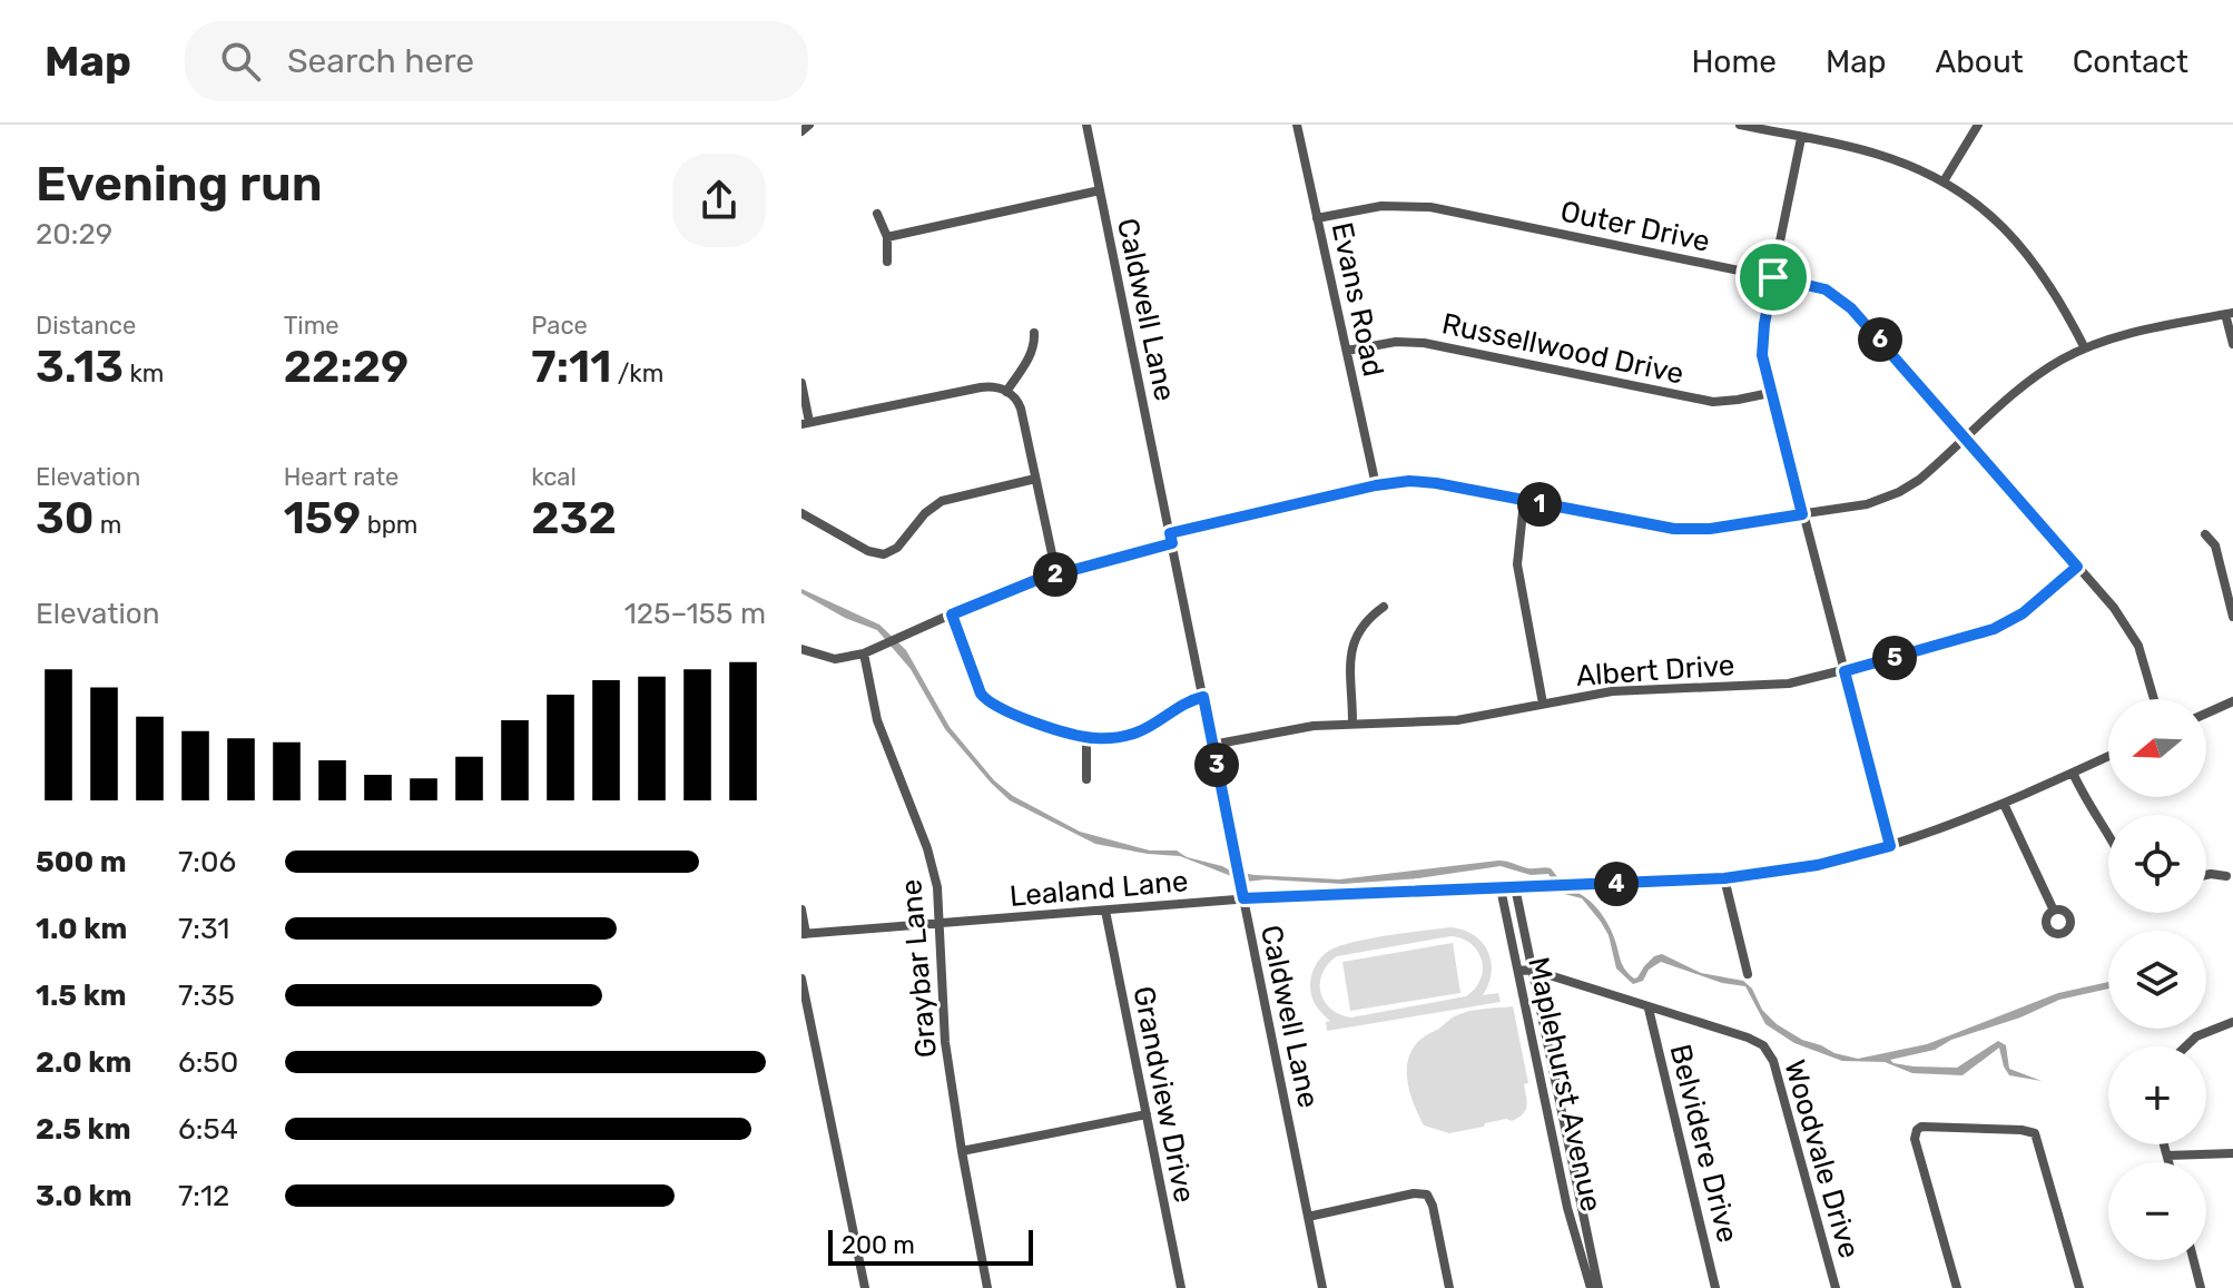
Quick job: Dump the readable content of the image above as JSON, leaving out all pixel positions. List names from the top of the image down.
{
  "streets": {
    "street": [
      "Outer Drive",
      "Evans Road",
      "Caldwell Lane",
      "Russellwood Drive",
      "Albert Drive",
      "Lealand Lane",
      "Graybar Lane",
      "Maplehurst Avenue",
      "Grandview Drive",
      "Belvidere Drive",
      "Woodvale Drive"
    ]
  },
  "crossings": [
    ["Outer Drive", "Evans Road"],
    ["Outer Drive", "Albert Drive"],
    ["Evans Road", "Russellwood Drive"],
    ["Caldwell Lane", "Albert Drive"],
    ["Caldwell Lane", "Lealand Lane"],
    ["Lealand Lane", "Graybar Lane"],
    ["Lealand Lane", "Maplehurst Avenue"],
    ["Lealand Lane", "Grandview Drive"],
    ["Belvidere Drive", "Woodvale Drive"]
  ],
  "scale_bar": "200 m",
  "north": "left",
  "page": {
    "header": "Map",
    "search": "Search here",
    "nav": [
      "Home",
      "Map",
      "About",
      "Contact"
    ],
    "heading": ["Evening run", "20:29"],
    "stats": [
      ["Distance", "3.13 km"],
      ["Time", "22:29"],
      ["Pace", "7:11 /km"],
      ["Elevation", "30 m"],
      ["Heart rate", "159 bpm"],
      ["kcal", "232"]
    ],
    "pins": [
      "6",
      "1",
      "2",
      "5",
      "3",
      "4"
    ],
    "chart": ["Elevation", "125–155 m"],
    "map_buttons": ["+", "−"],
    "list": [
      {
        "name": "500 m",
        "note": "7:06"
      },
      {
        "name": "1.0 km",
        "note": "7:31"
      },
      {
        "name": "1.5 km",
        "note": "7:35"
      },
      {
        "name": "2.0 km",
        "note": "6:50"
      },
      {
        "name": "2.5 km",
        "note": "6:54"
      },
      {
        "name": "3.0 km",
        "note": "7:12"
      }
    ],
    "scale": "200 m"
  }
}
